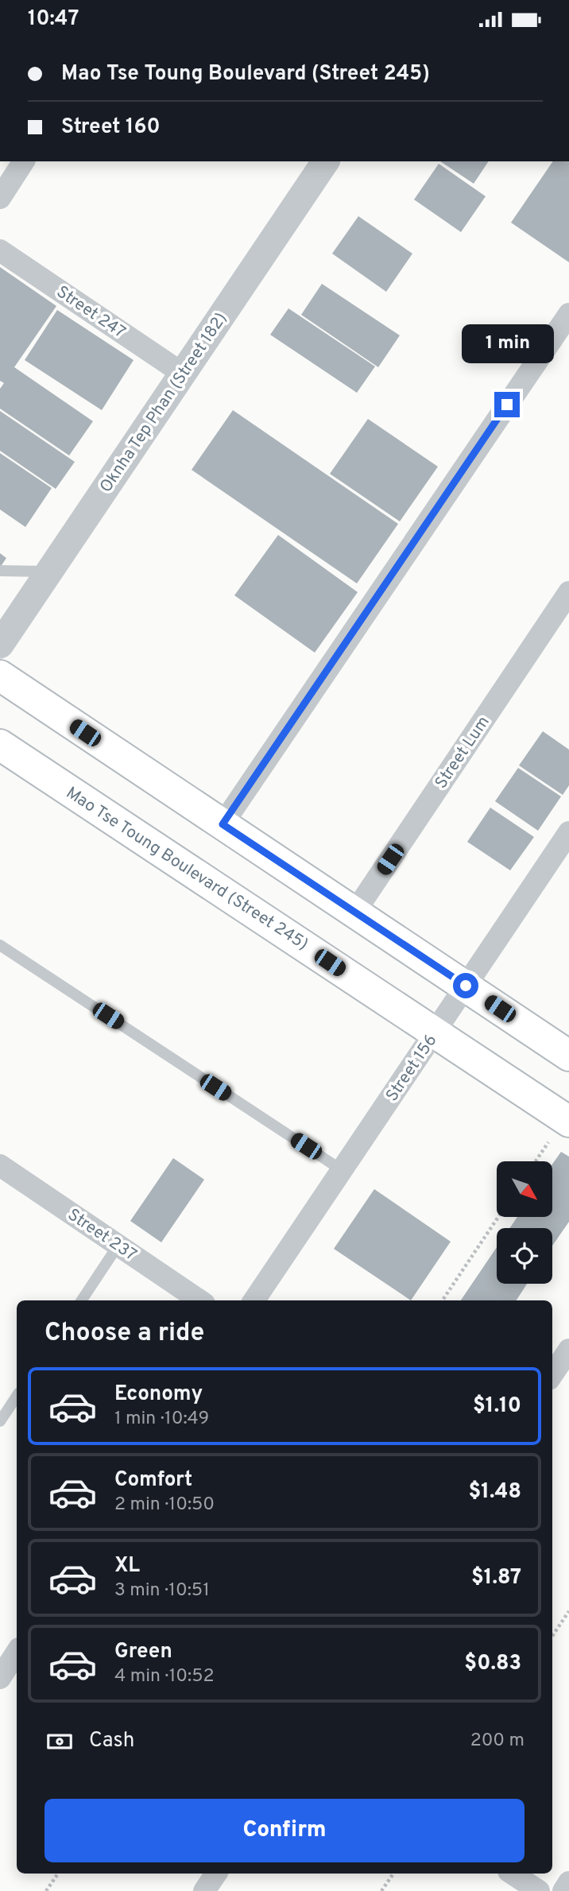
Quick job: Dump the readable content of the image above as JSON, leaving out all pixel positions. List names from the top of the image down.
{
  "streets": {
    "main road": ["Mao Tse Toung Boulevard (Street 245)"],
    "street": [
      "Street 247",
      "Oknha Tep Phan (Street 182)",
      "Street Lum",
      "Street 156",
      "Street 237"
    ]
  },
  "crossings": [
    ["Street 247", "Oknha Tep Phan (Street 182)"],
    ["Mao Tse Toung Boulevard (Street 245)", "Street 156"]
  ],
  "north": "bottom right",
  "page": {
    "status": "10:47",
    "banner": ["Mao Tse Toung Boulevard (Street 245)", "Street 160"],
    "bubble": "1 min",
    "heading": "Choose a ride",
    "list": [
      {
        "name": "Economy",
        "note": "1 min · 10:49",
        "value": "$1.10"
      },
      {
        "name": "Comfort",
        "note": "2 min · 10:50",
        "value": "$1.48"
      },
      {
        "name": "XL",
        "note": "3 min · 10:51",
        "value": "$1.87"
      },
      {
        "name": "Green",
        "note": "4 min · 10:52",
        "value": "$0.83"
      }
    ],
    "pay": ["Cash", "200 m"],
    "buttons": "Confirm"
  }
}
